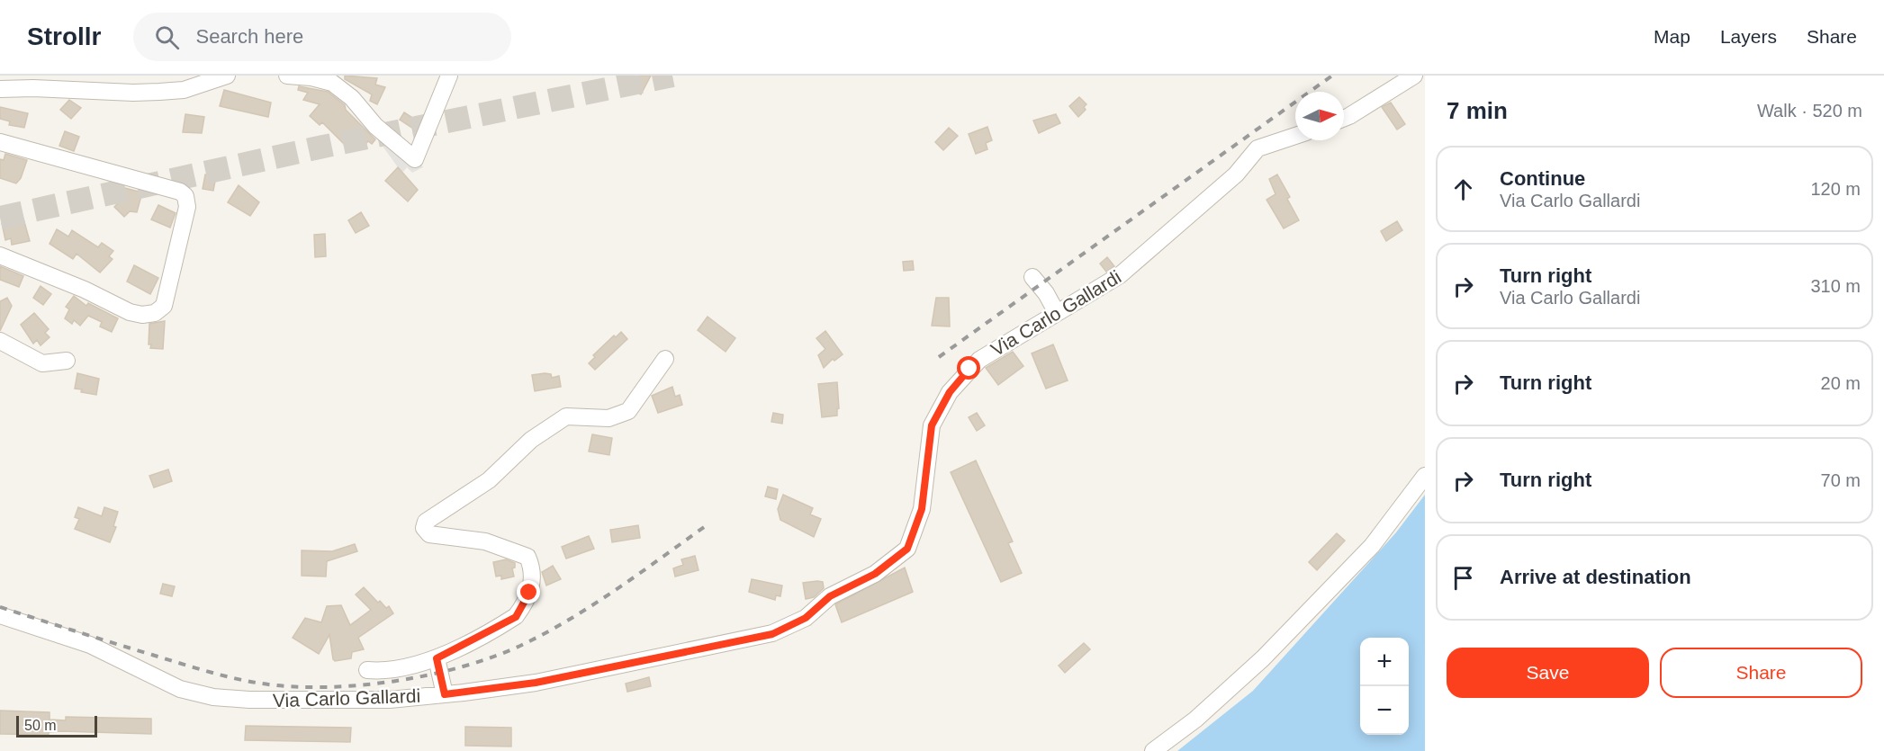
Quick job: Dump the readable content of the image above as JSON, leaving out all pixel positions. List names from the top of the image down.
{
  "streets": {
    "street": ["Via Carlo Gallardi"]
  },
  "scale_bar": "50 m",
  "north": "right",
  "page": {
    "header": "Strollr",
    "search": "Search here",
    "nav": ["Map", "Layers", "Share"],
    "heading": ["7 min", "Walk · 520 m"],
    "list": [
      ["Continue", "Via Carlo Gallardi", "120 m"],
      ["Turn right", "Via Carlo Gallardi", "310 m"],
      ["Turn right", "20 m"],
      ["Turn right", "70 m"],
      "Arrive at destination"
    ],
    "buttons": ["Save", "Share"],
    "map_buttons": ["+", "−"],
    "scale": "50 m"
  }
}
